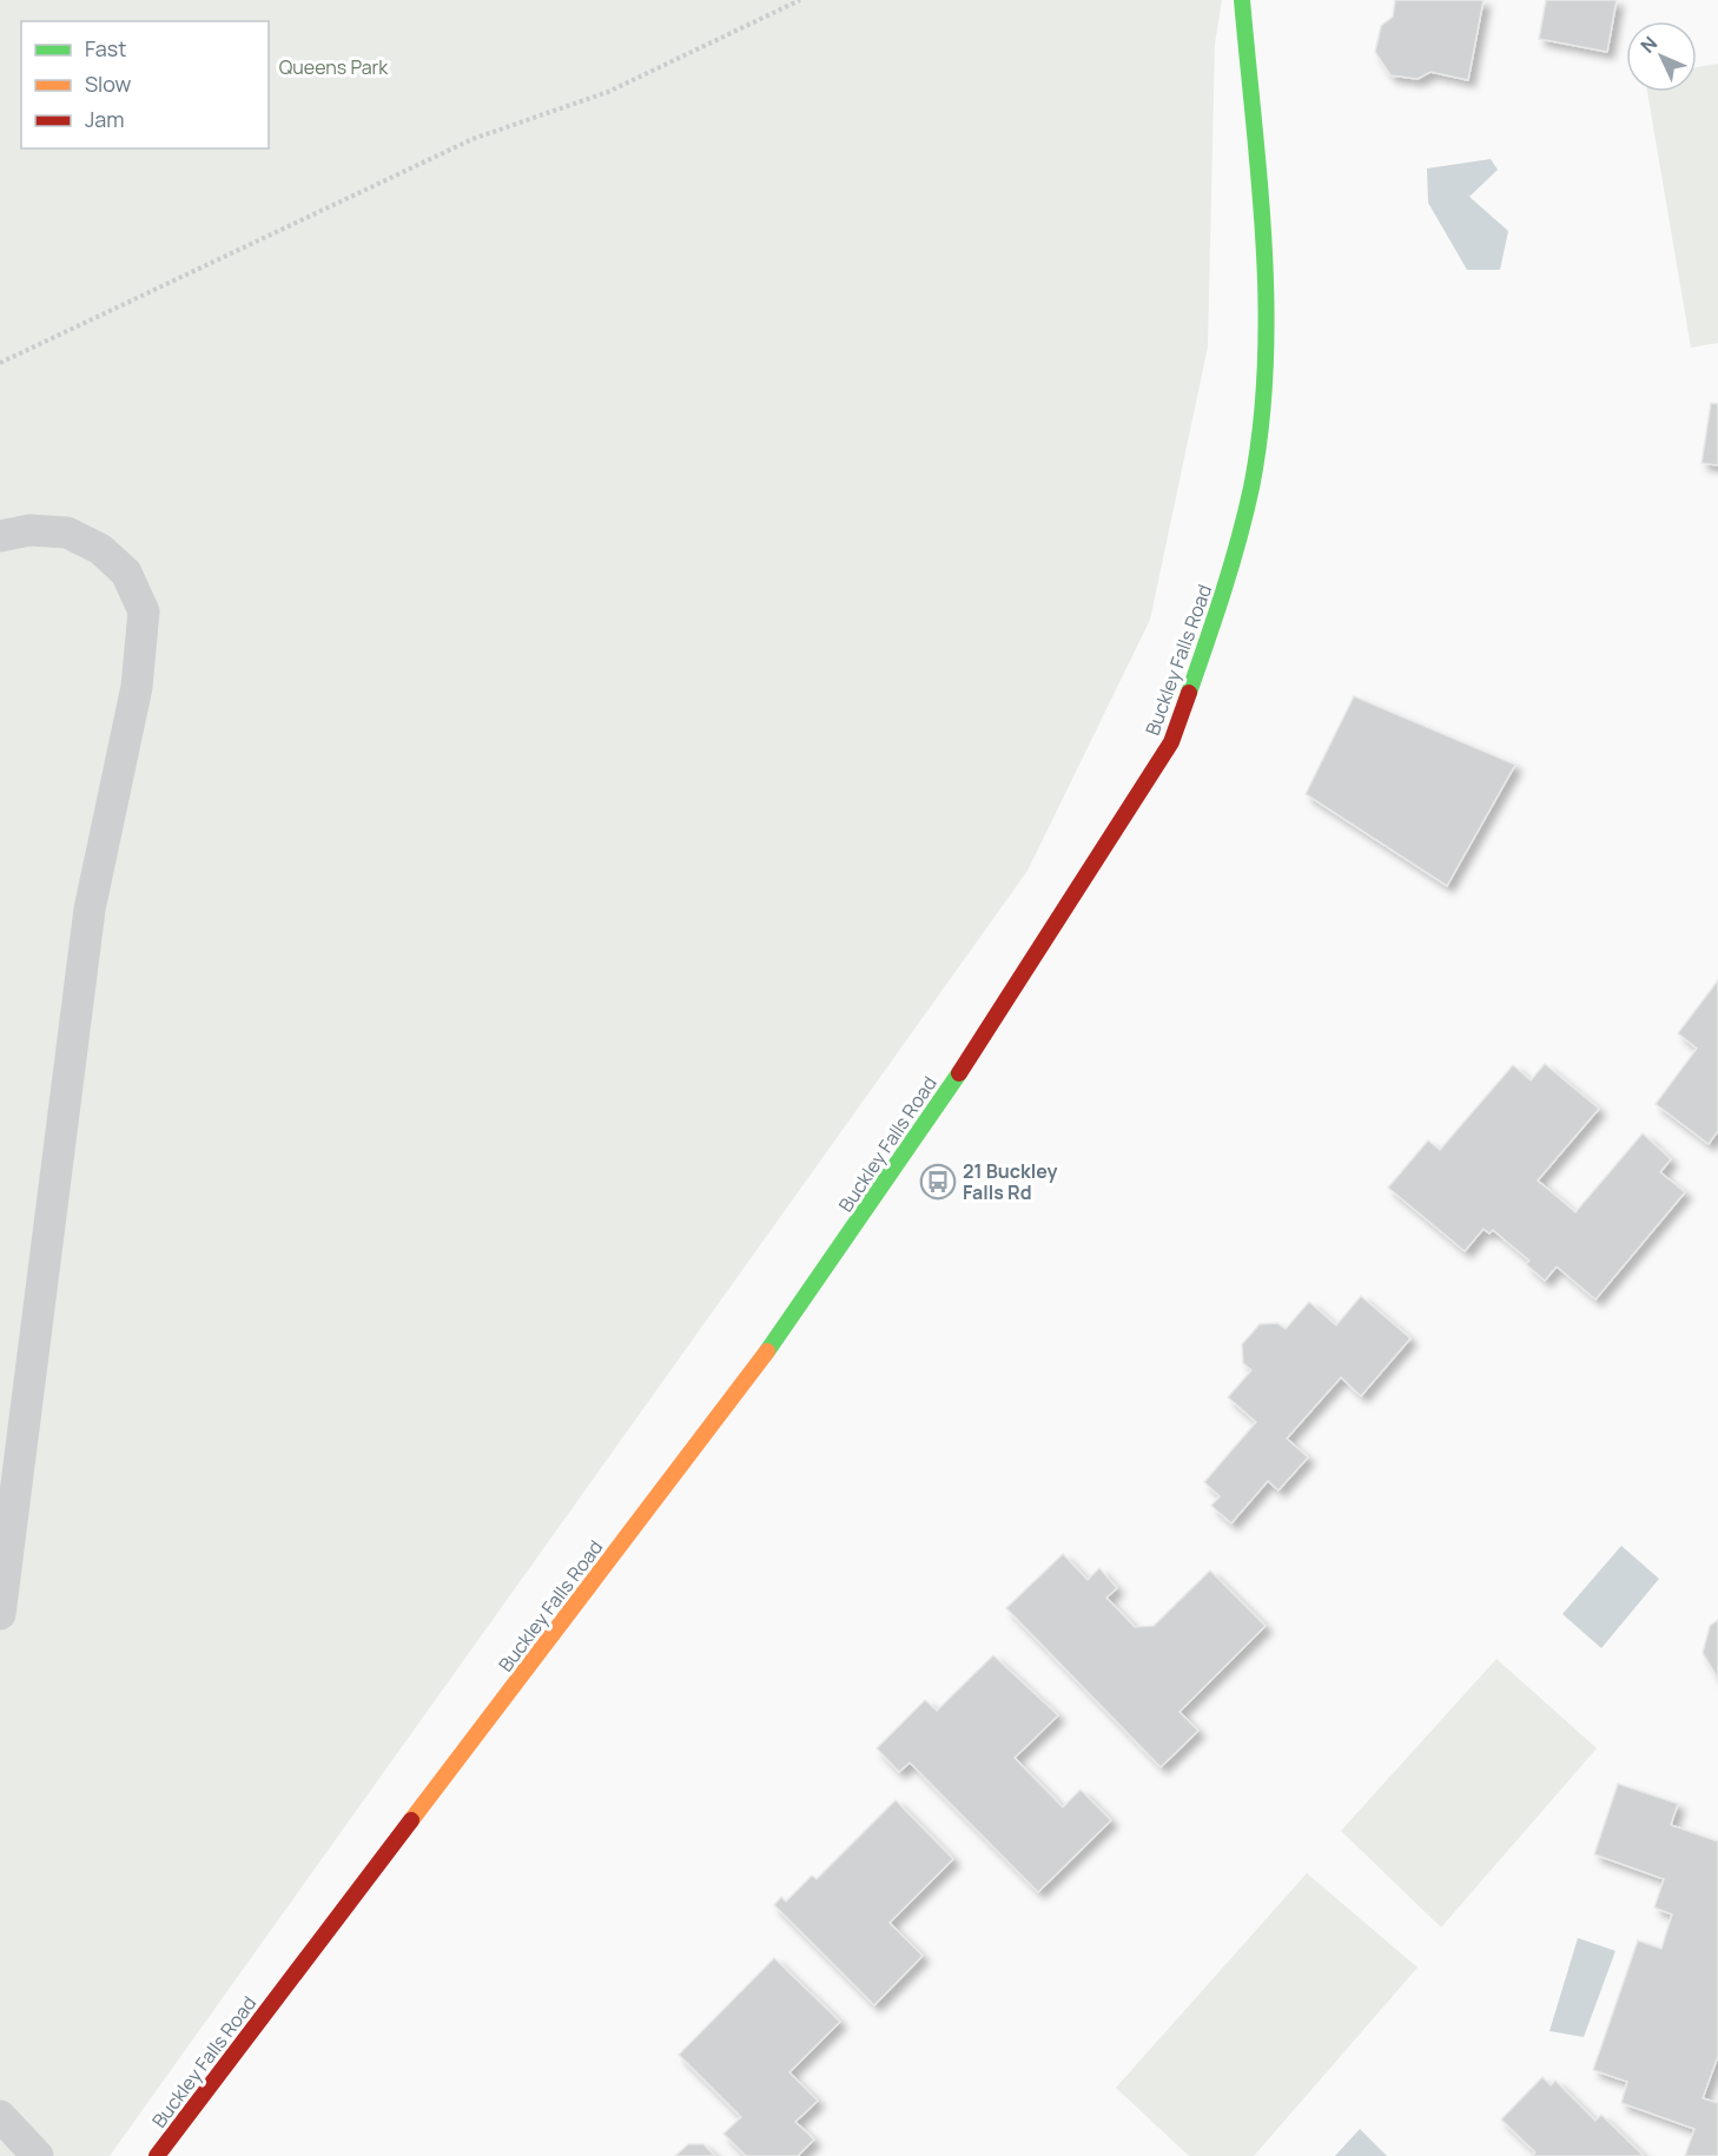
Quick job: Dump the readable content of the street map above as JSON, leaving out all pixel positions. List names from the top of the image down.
{
  "streets": {
    "street": ["Buckley Falls Road"]
  },
  "parks": ["Queens Park"],
  "places": {
    "bus stop": ["21 Buckley Falls Rd"]
  },
  "legend": ["Fast", "Slow", "Jam"],
  "north": "top left"
}
